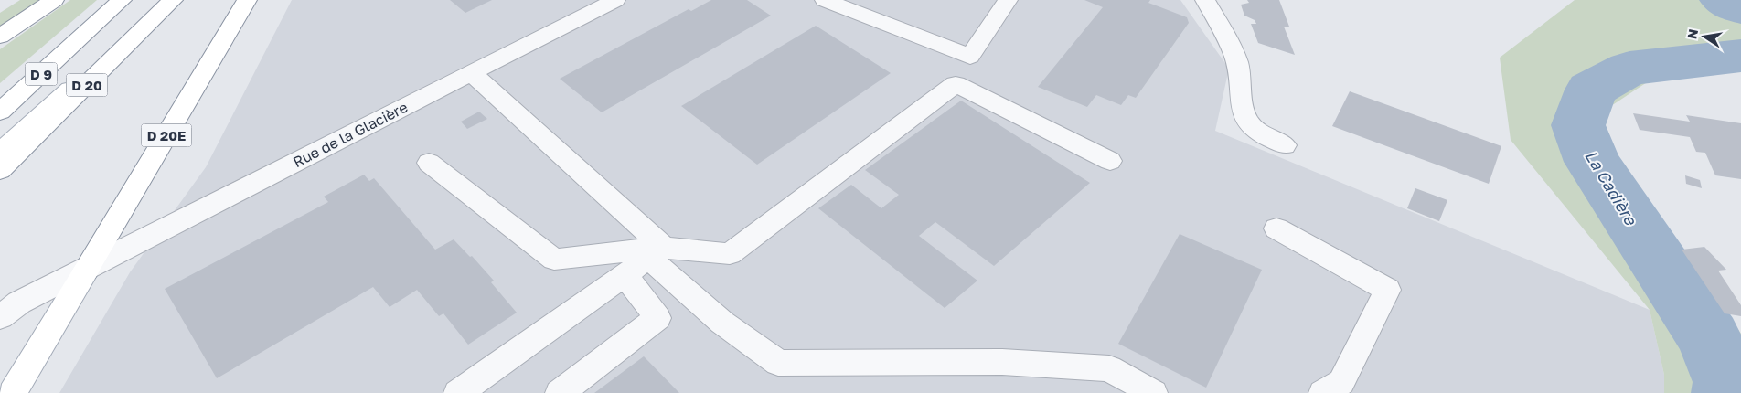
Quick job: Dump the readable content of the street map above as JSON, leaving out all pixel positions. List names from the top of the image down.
{
  "streets": {
    "main road": ["D 9", "D 20", "D 20E"],
    "street": ["Rue de la Glacière"]
  },
  "crossings": [
    ["D 9", "D 20"],
    ["Rue de la Glacière", "D 20E"]
  ],
  "water": ["La Cadière"],
  "north": "left"
}
